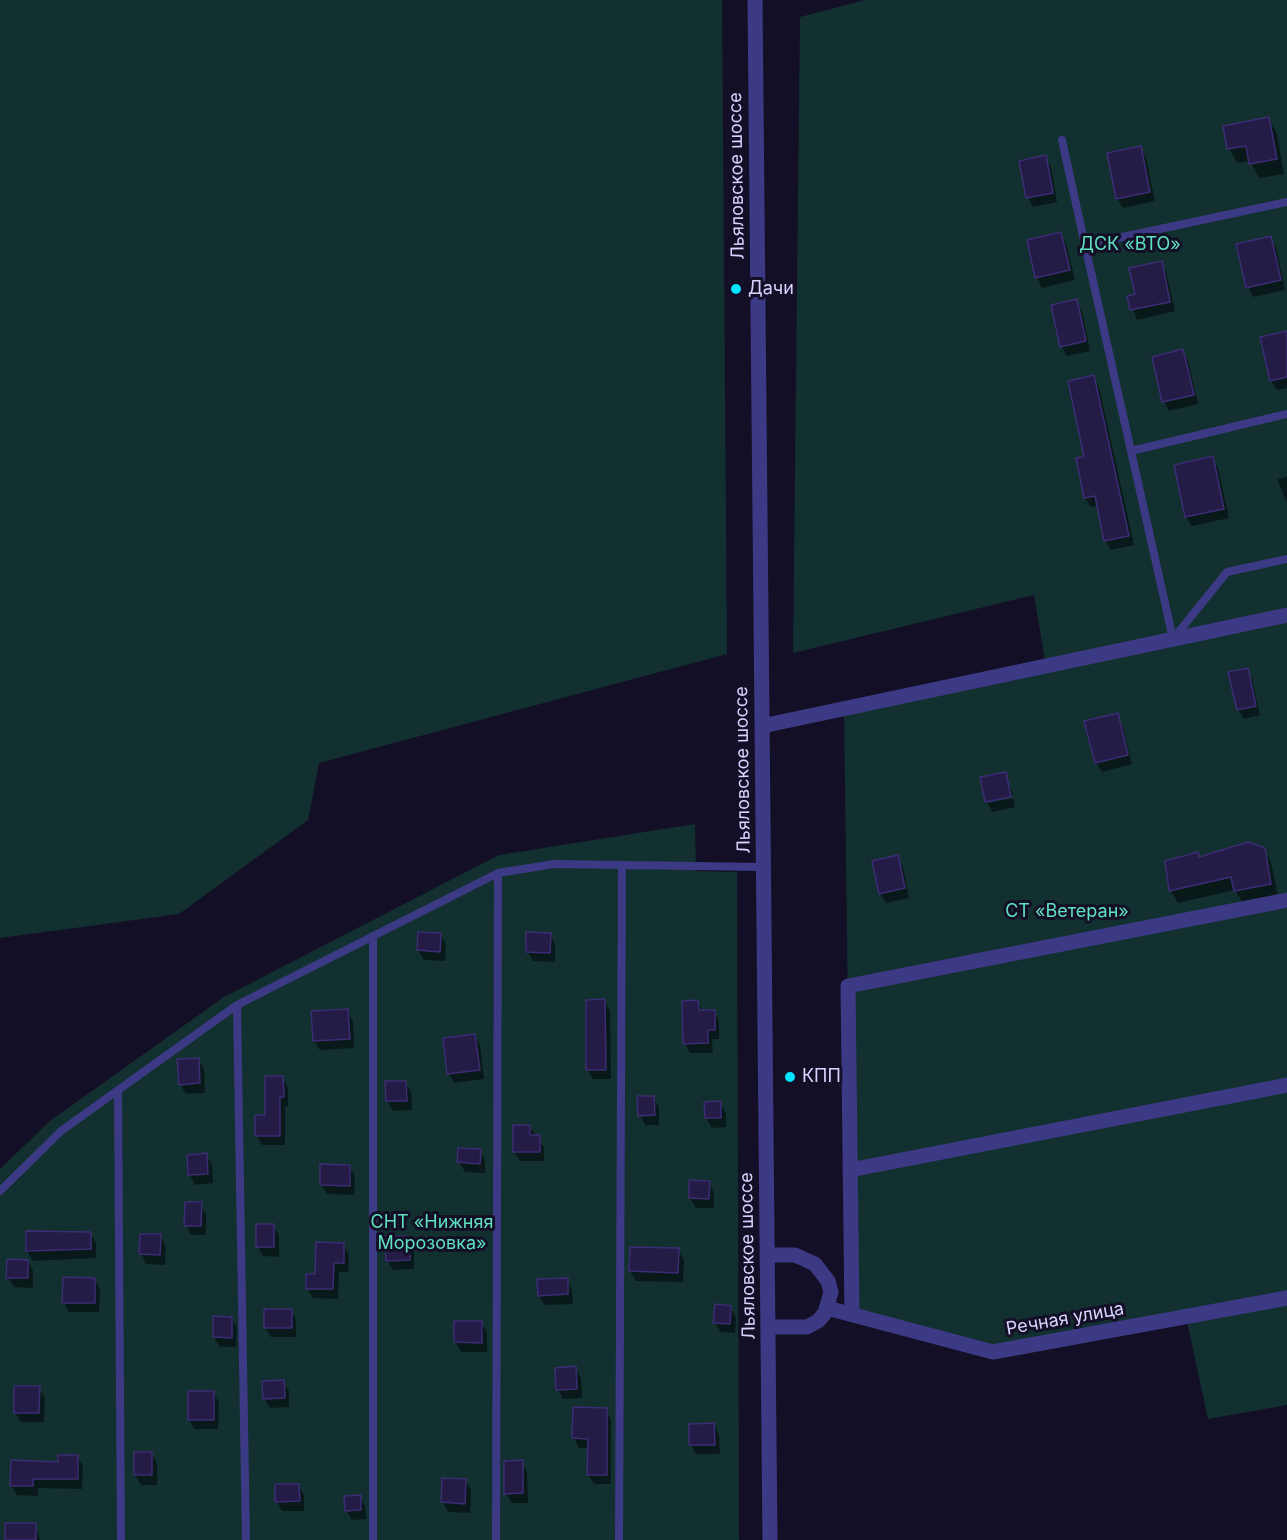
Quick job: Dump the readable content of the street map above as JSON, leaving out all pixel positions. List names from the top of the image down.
{
  "streets": {
    "street": ["Льяловское шоссе", "Речная улица"]
  },
  "parks": ["ДСК «ВТО»", "СТ «Ветеран»", "СНТ «Нижняя Морозовка»"],
  "places": ["Дачи", "КПП"]
}
